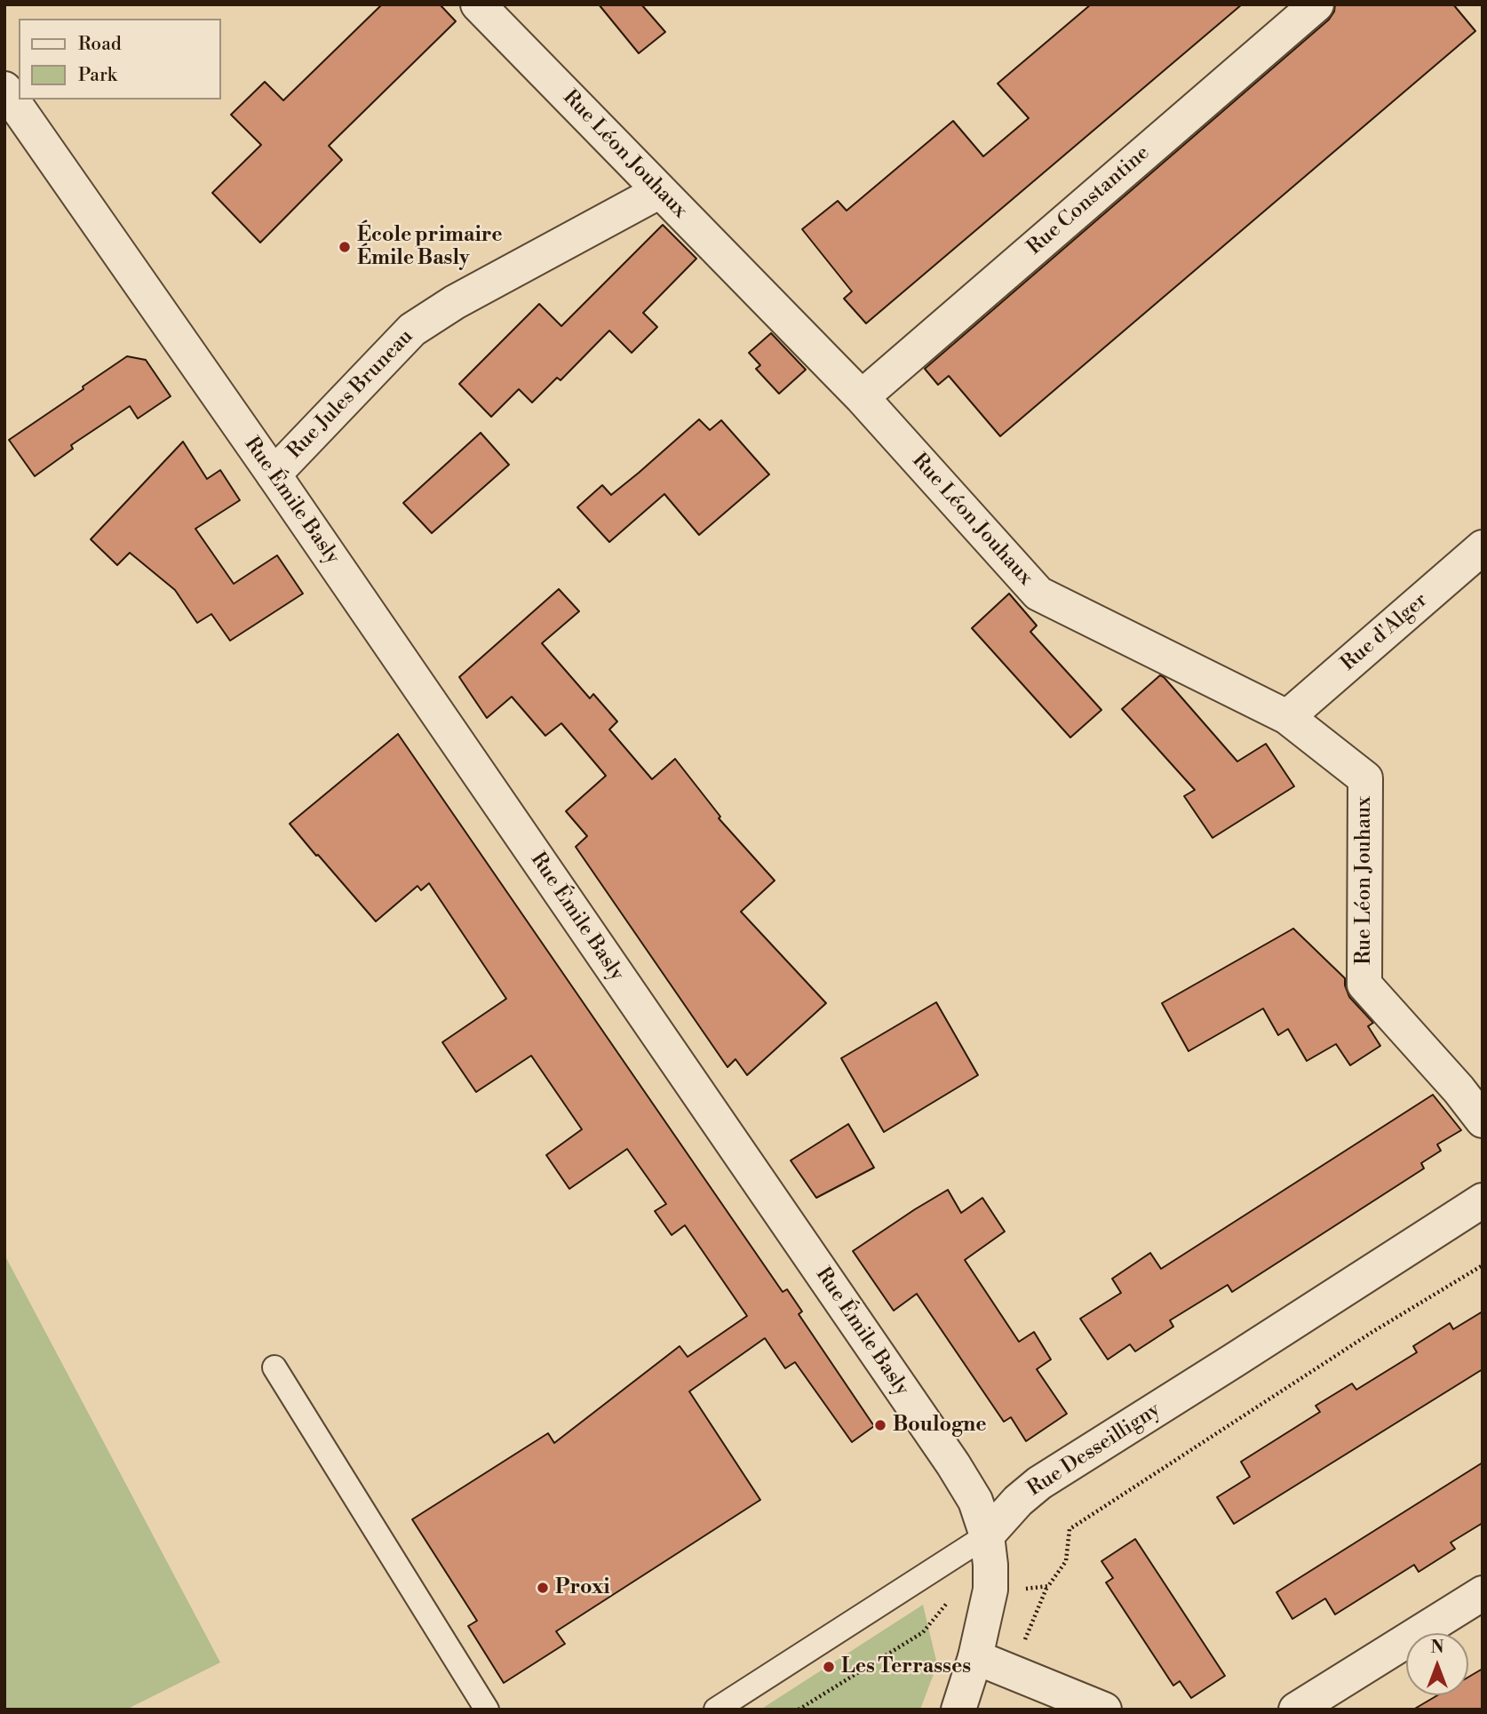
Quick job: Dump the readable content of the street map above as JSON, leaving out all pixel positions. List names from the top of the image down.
{
  "streets": {
    "street": [
      "Rue Léon Jouhaux",
      "Rue Constantine",
      "Rue Jules Bruneau",
      "Rue Émile Basly",
      "Rue d'Alger",
      "Rue Desseilligny"
    ]
  },
  "crossings": [
    ["Rue Léon Jouhaux", "Rue Constantine"],
    ["Rue Léon Jouhaux", "Rue Jules Bruneau"],
    ["Rue Léon Jouhaux", "Rue d'Alger"],
    ["Rue Jules Bruneau", "Rue Émile Basly"],
    ["Rue Émile Basly", "Rue Desseilligny"]
  ],
  "places": [
    "École primaire Émile Basly",
    "Boulogne",
    "Proxi",
    "Les Terrasses"
  ],
  "legend": ["Road", "Park"],
  "north": "top"
}
